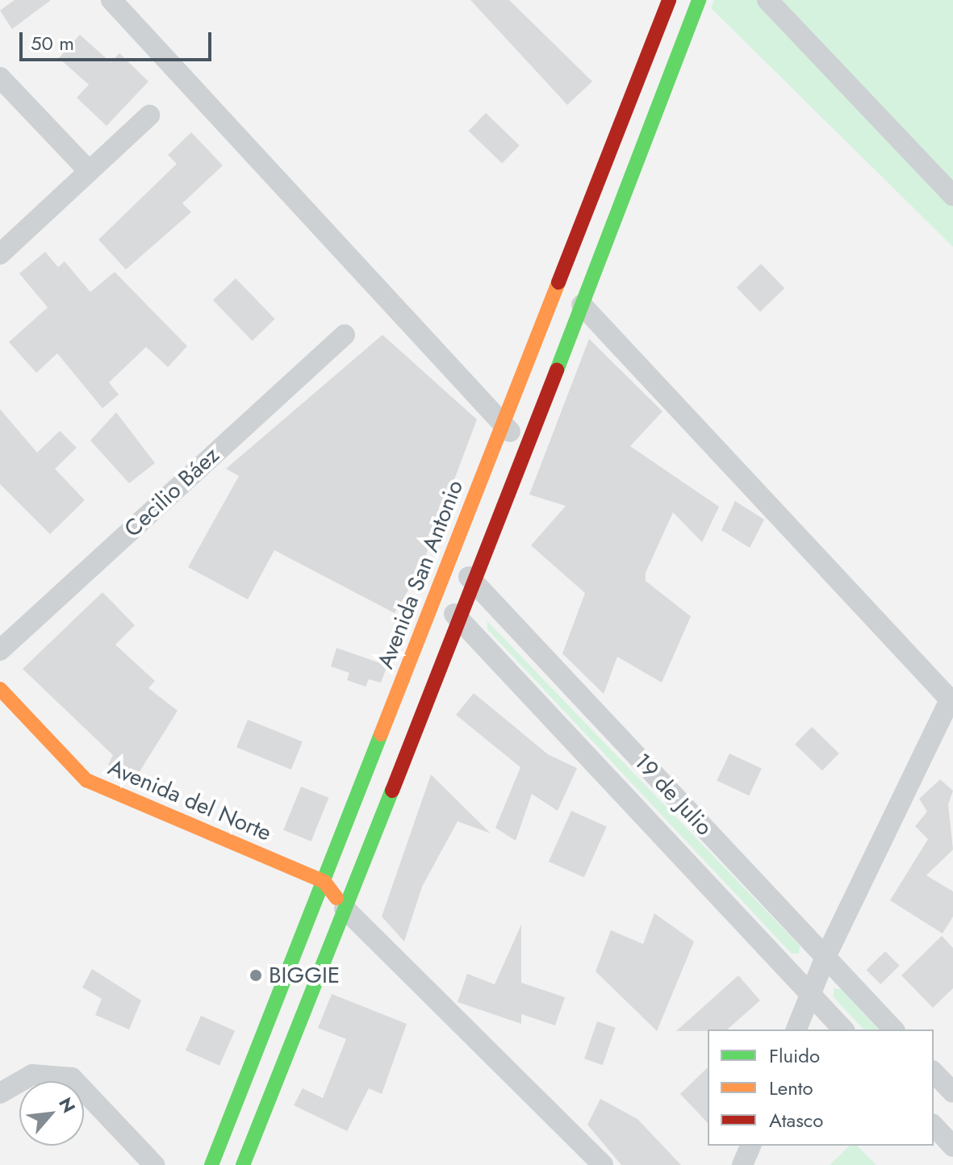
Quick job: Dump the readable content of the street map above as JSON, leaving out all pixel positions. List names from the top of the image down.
{
  "streets": {
    "main road": ["Avenida San Antonio", "Avenida del Norte"],
    "street": ["Cecilio Báez", "19 de Julio"]
  },
  "crossings": [
    ["Avenida San Antonio", "19 de Julio"],
    ["Avenida San Antonio", "Avenida del Norte"]
  ],
  "places": ["BIGGIE"],
  "legend": ["Fluido", "Lento", "Atasco"],
  "scale_bar": "50 m",
  "north": "top right"
}
